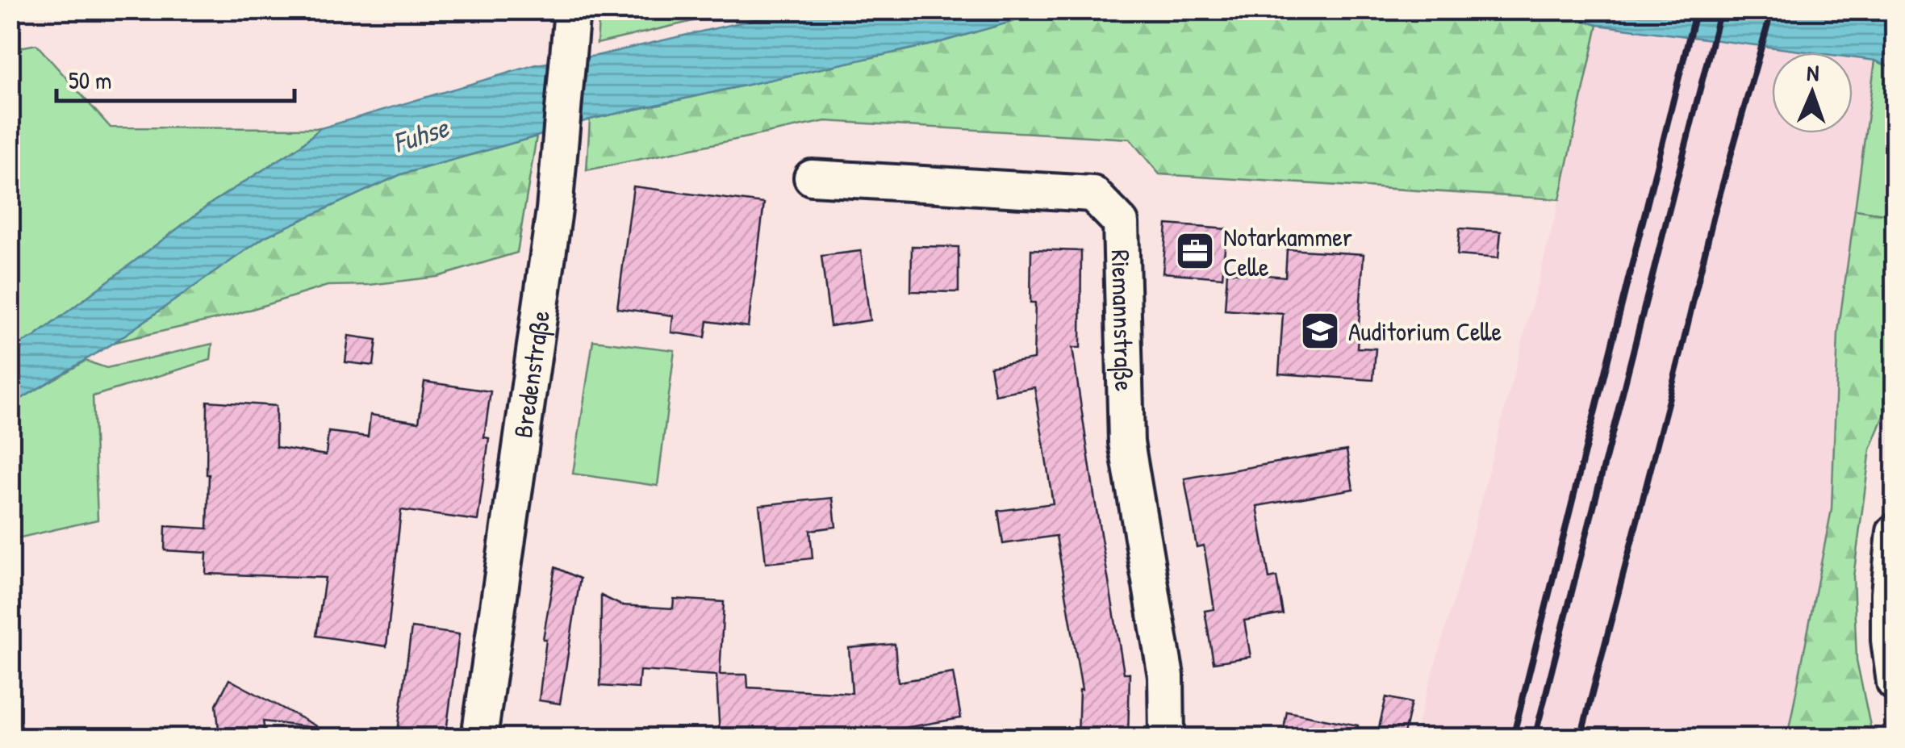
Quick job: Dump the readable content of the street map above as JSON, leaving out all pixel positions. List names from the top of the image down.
{
  "streets": {
    "street": ["Riemannstraße", "Bredenstraße"]
  },
  "water": ["Fuhse"],
  "places": {
    "office": ["Notarkammer Celle"],
    "school or university": ["Auditorium Celle"]
  },
  "scale_bar": "50 m",
  "north": "top"
}
